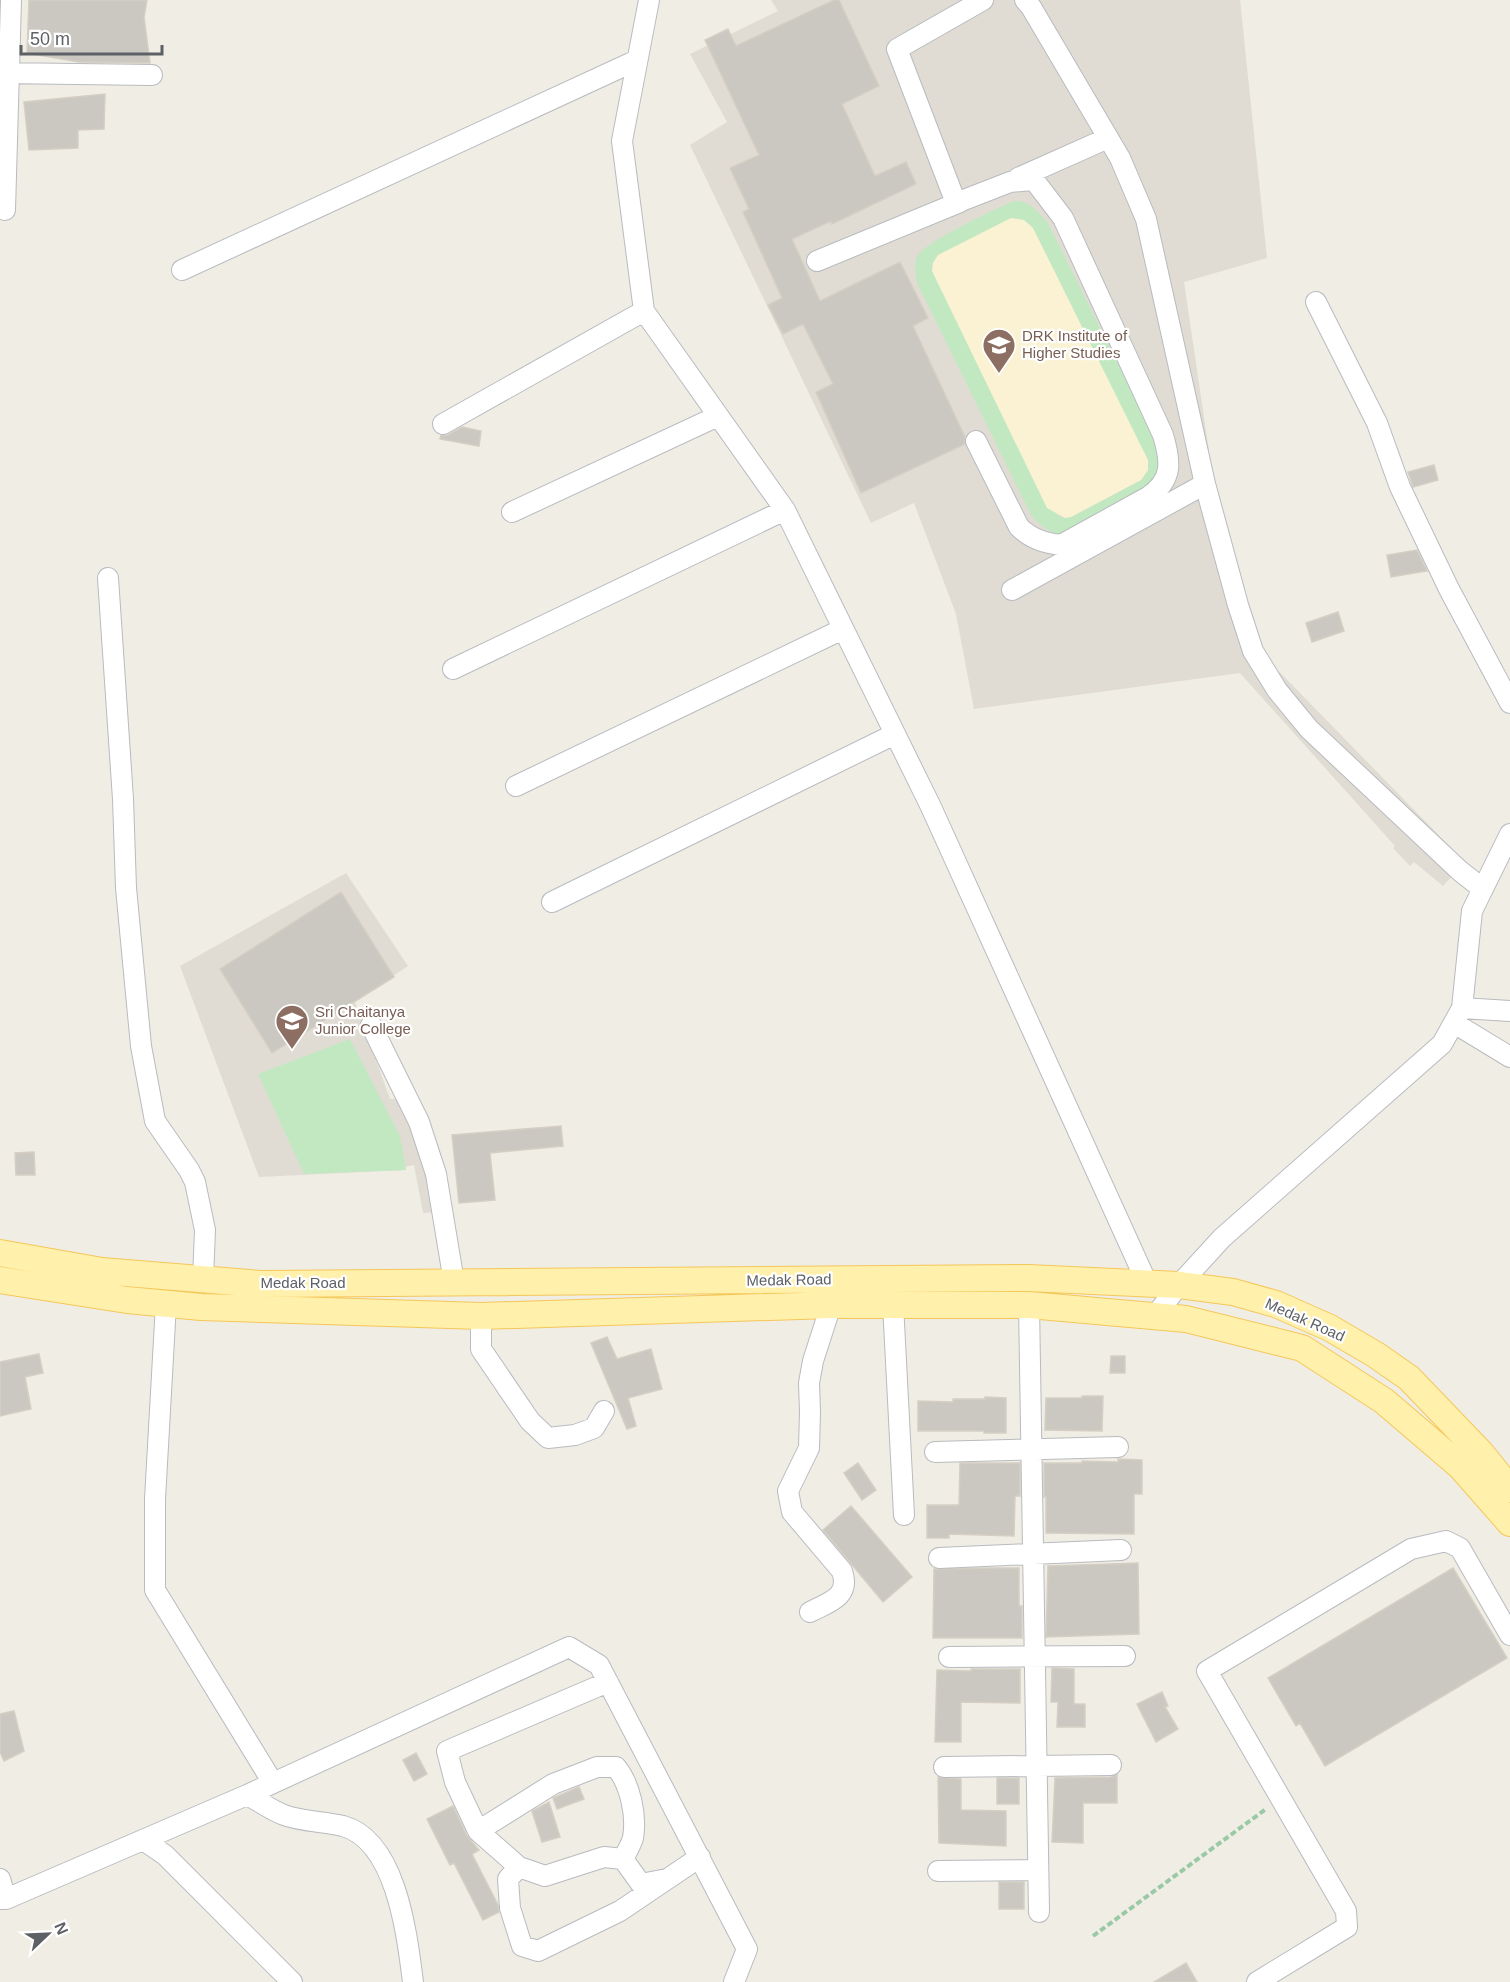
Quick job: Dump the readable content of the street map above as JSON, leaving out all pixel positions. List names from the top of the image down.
{
  "streets": {
    "main road": ["Medak Road"]
  },
  "places": {
    "school or university": ["DRK Institute of Higher Studies", "Sri Chaitanya Junior College"]
  },
  "scale_bar": "50 m",
  "north": "top right"
}
